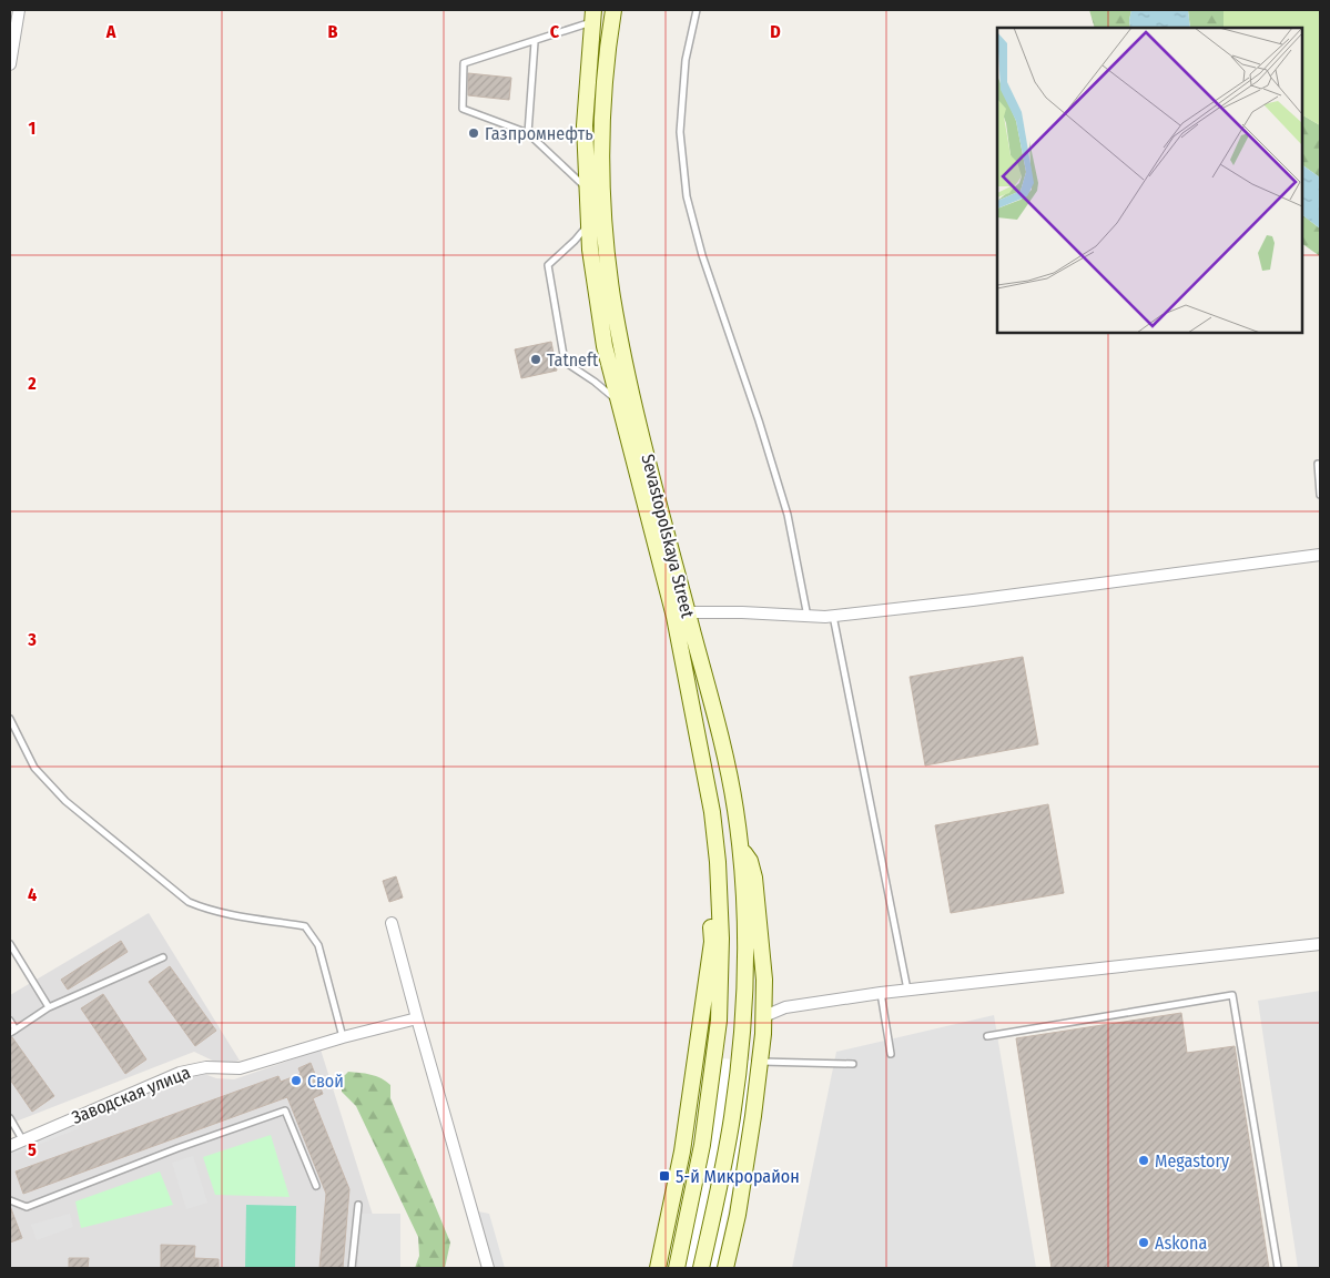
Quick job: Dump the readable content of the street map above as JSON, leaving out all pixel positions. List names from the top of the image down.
{
  "streets": {
    "main road": ["Sevastopolskaya Street"],
    "street": ["Заводская улица"]
  },
  "places": {
    "other": [
      "Газпромнефть",
      "Tatneft",
      "Свой",
      "Megastory",
      "Askona"
    ],
    "transit": ["5-й Микрорайон"]
  },
  "grid": {
    "columns": [
      "A",
      "B",
      "C",
      "D"
    ],
    "rows": [
      "1",
      "2",
      "3",
      "4",
      "5"
    ]
  }
}
